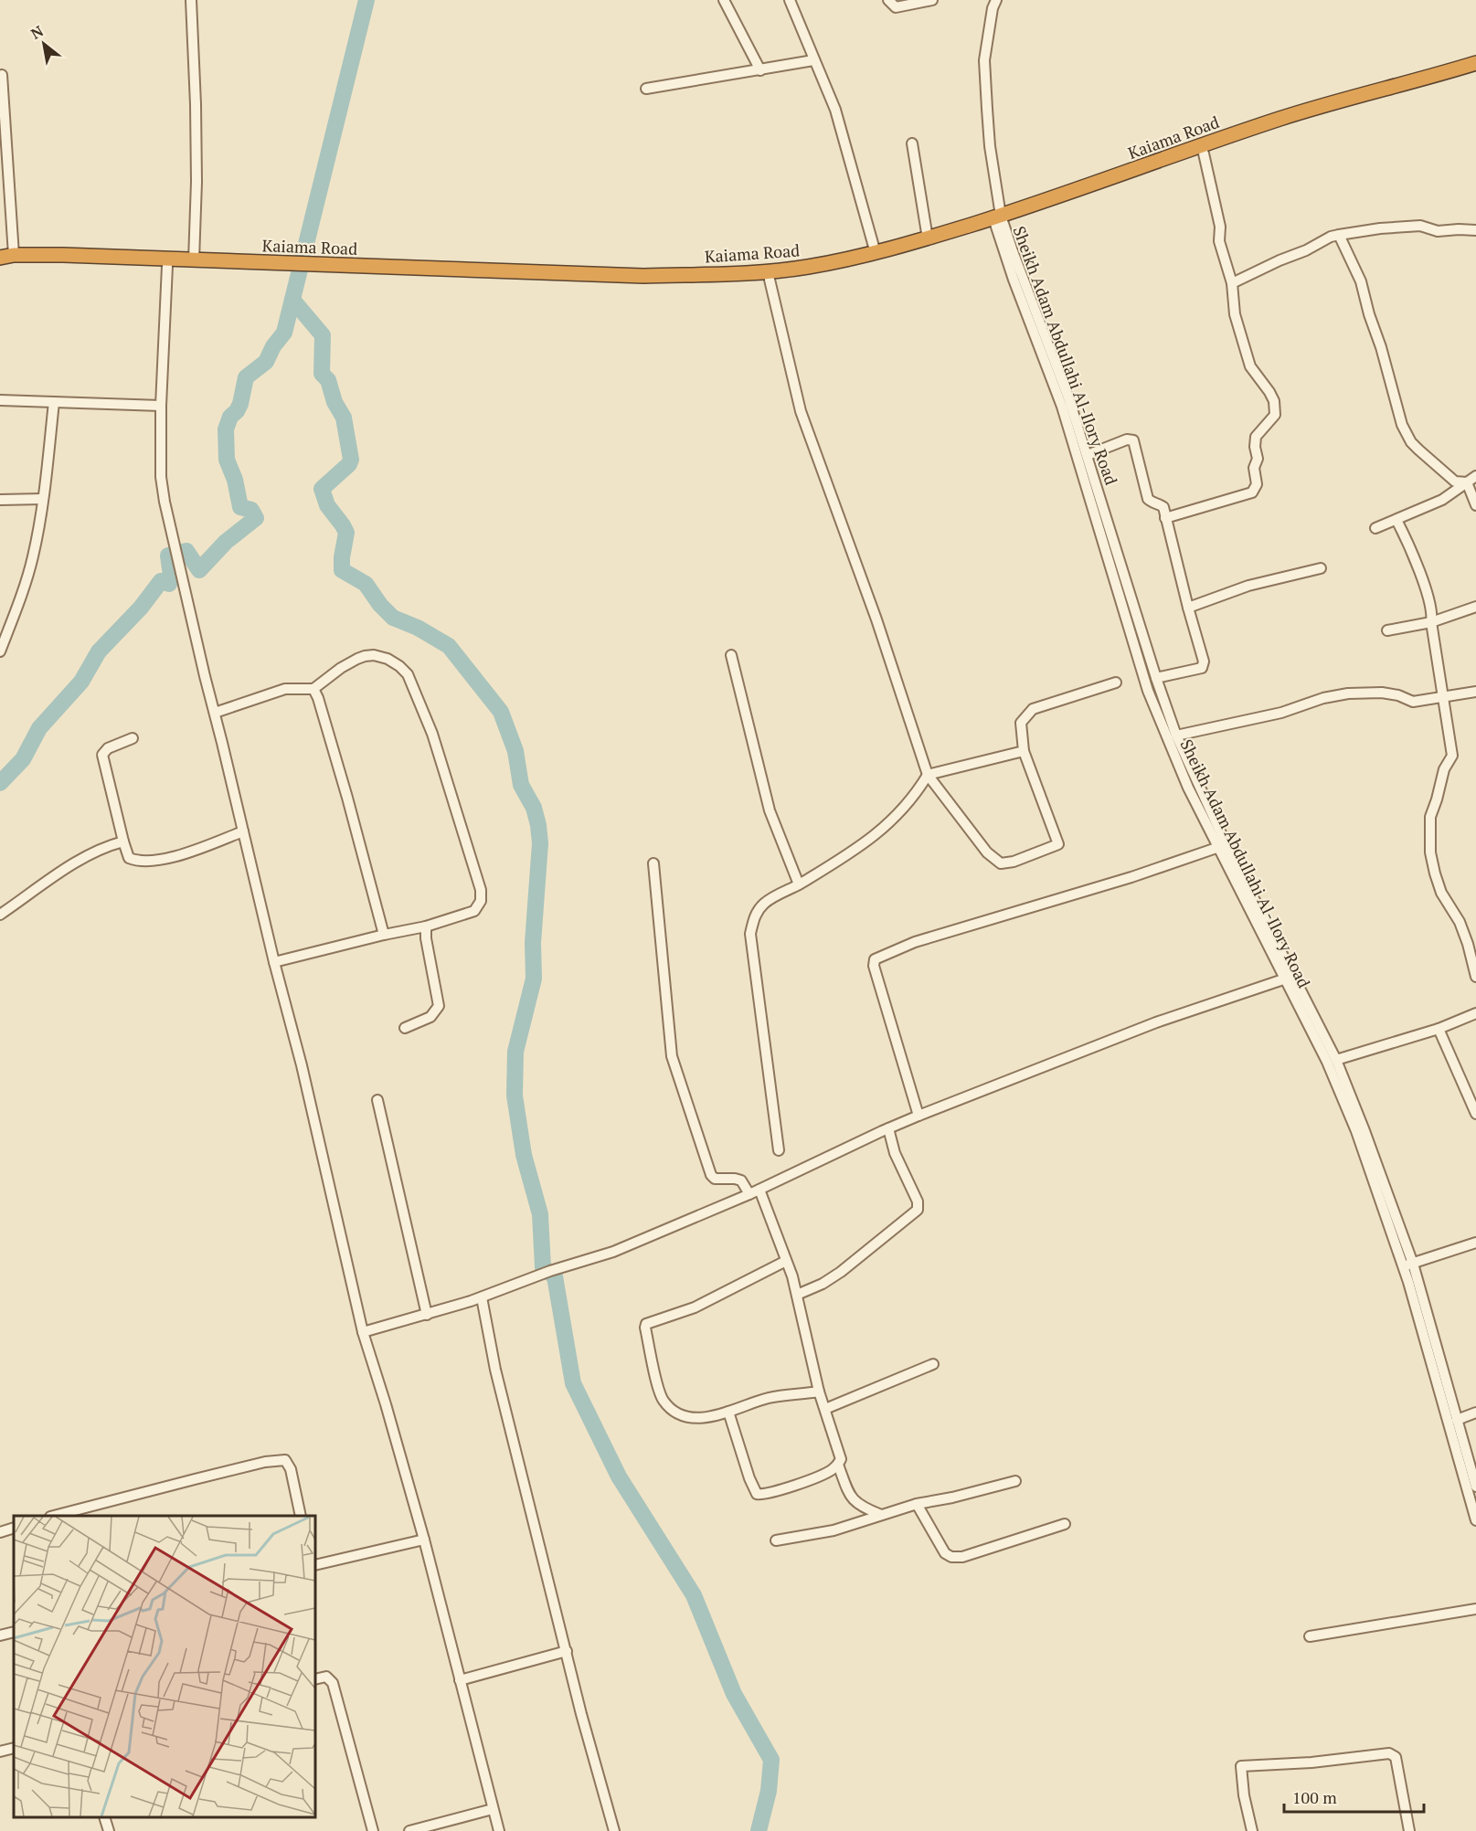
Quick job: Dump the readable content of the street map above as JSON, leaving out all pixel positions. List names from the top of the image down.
{
  "streets": {
    "highway": ["Kaiama Road"],
    "street": ["Sheikh Adam Abdullahi Al-Ilory Road"]
  },
  "crossings": [
    ["Kaiama Road", "Sheikh Adam Abdullahi Al-Ilory Road"]
  ],
  "scale_bar": "100 m",
  "north": "top left"
}
